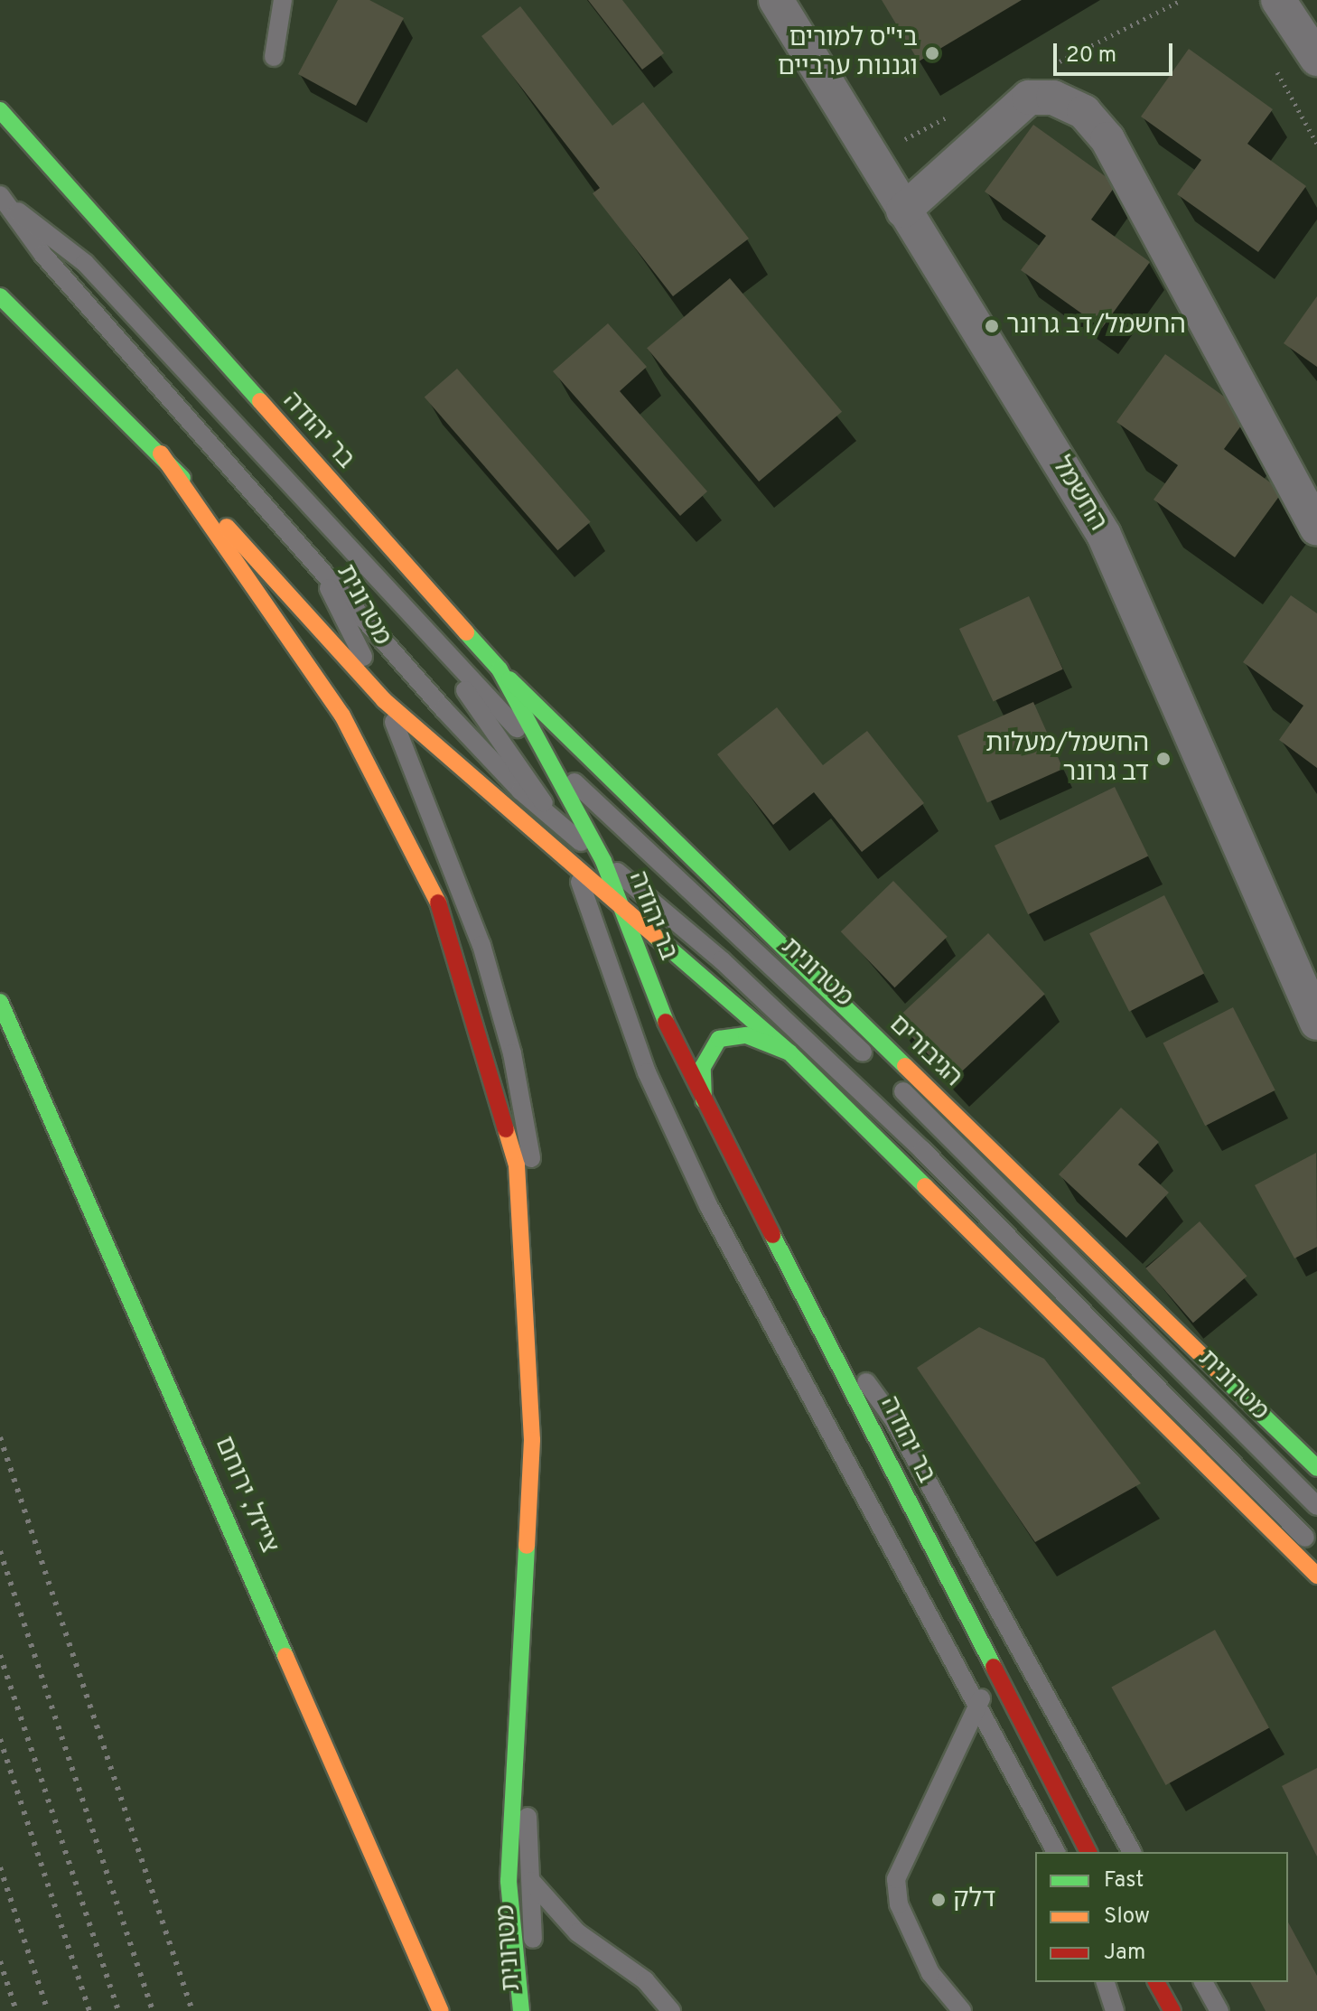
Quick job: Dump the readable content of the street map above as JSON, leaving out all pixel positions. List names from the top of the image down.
{
  "streets": {
    "main road": ["בר יהודה", "הגיבורים", "צייזל, ירוחם"],
    "street": ["החשמל"],
    "lane": ["מטרונית"]
  },
  "crossings": [
    ["בר יהודה", "מטרונית"],
    ["בר יהודה", "הגיבורים"]
  ],
  "places": [
    "בי\"ס למורים וגננות ערביים",
    "החשמל/דב גרונר",
    "החשמל/מעלות דב גרונר",
    "דלק"
  ],
  "legend": ["Fast", "Slow", "Jam"],
  "scale_bar": "20 m"
}
